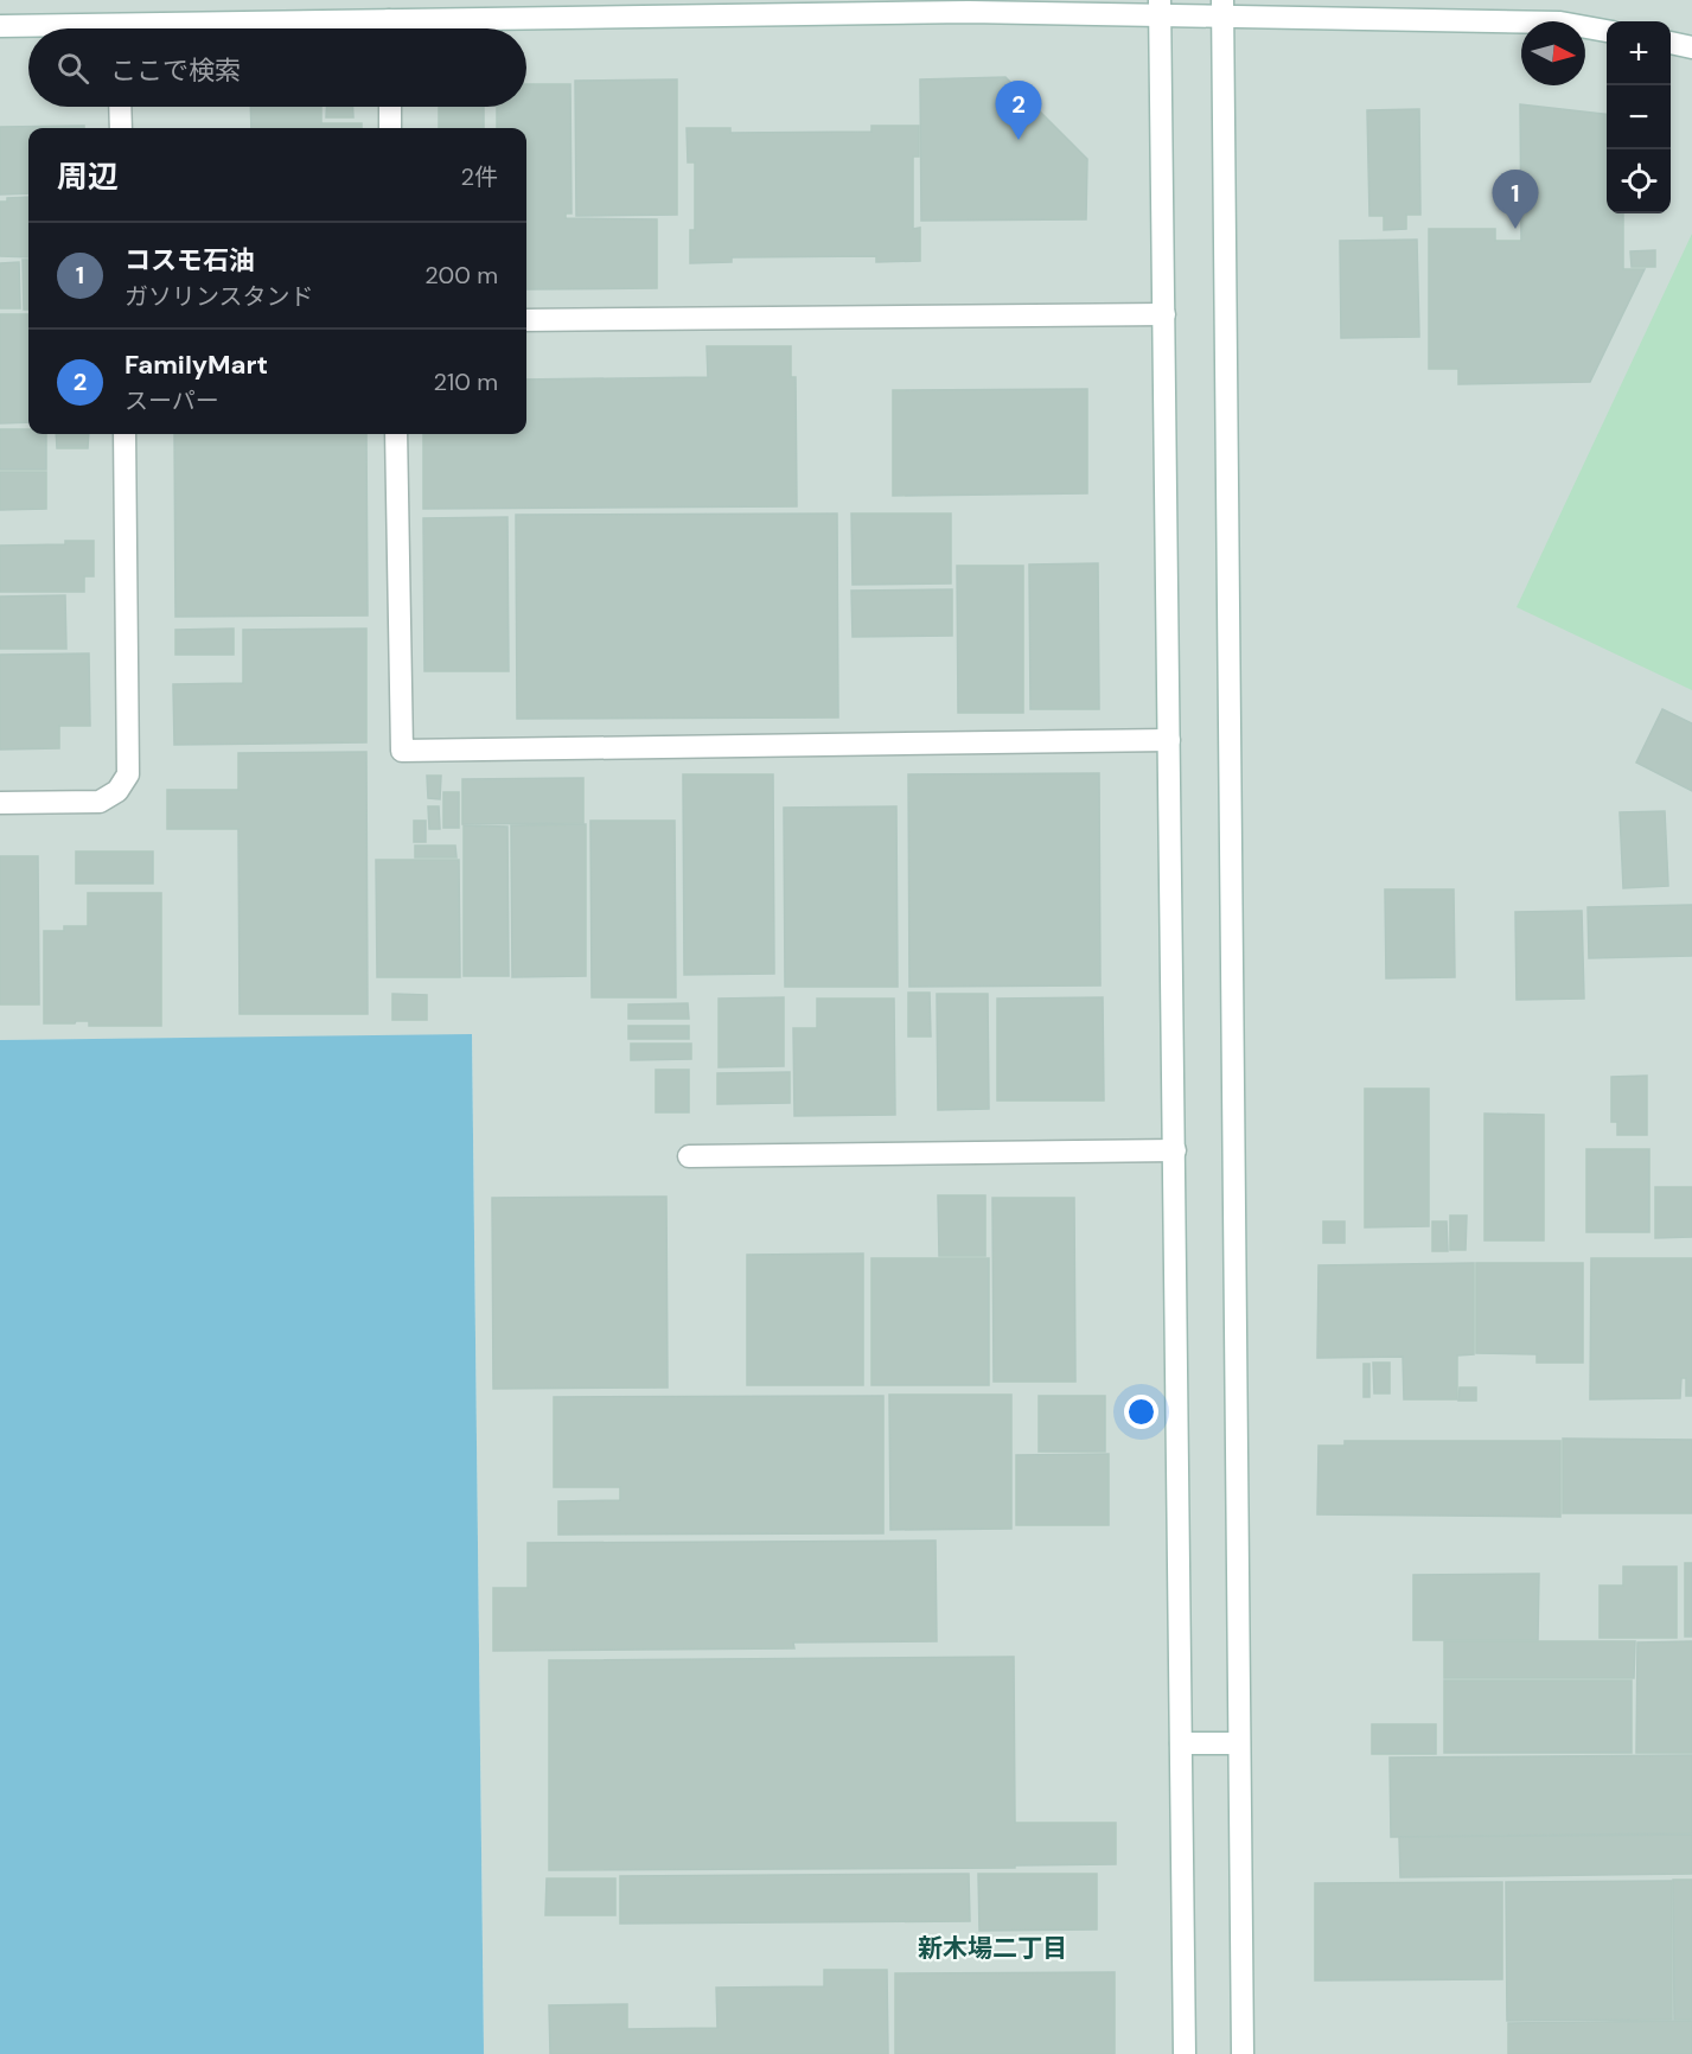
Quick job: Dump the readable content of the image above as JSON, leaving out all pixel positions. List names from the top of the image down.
{
  "districts": ["新木場二丁目"],
  "north": "right",
  "page": {
    "map_buttons": ["+", "−"],
    "search": "ここで検索",
    "pins": ["2", "1"],
    "heading": ["周辺", "2件"],
    "list": [
      {
        "mark": "1",
        "name": "コスモ石油",
        "note": "ガソリンスタンド",
        "value": "200 m"
      },
      {
        "mark": "2",
        "name": "FamilyMart",
        "note": "スーパー",
        "value": "210 m"
      }
    ]
  }
}
